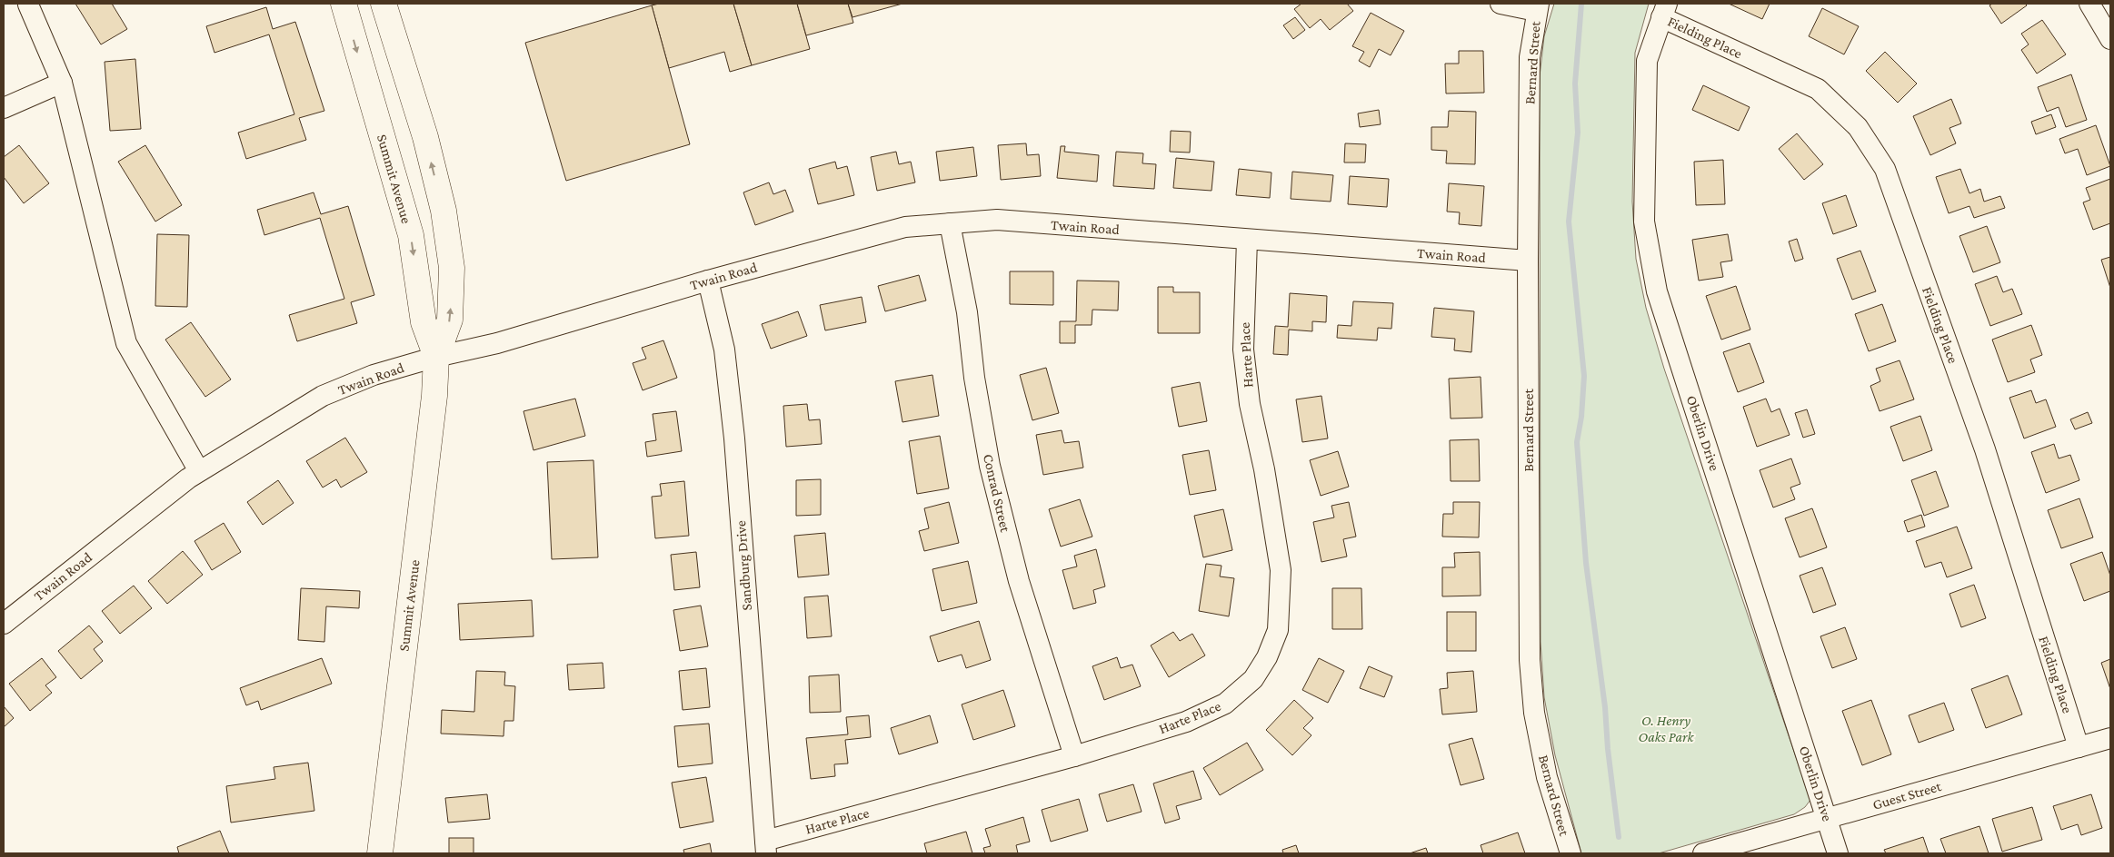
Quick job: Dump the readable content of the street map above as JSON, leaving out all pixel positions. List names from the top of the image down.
{
  "streets": {
    "main road": ["Summit Avenue"],
    "street": [
      "Fielding Place",
      "Bernard Street",
      "Twain Road",
      "Harte Place",
      "Oberlin Drive",
      "Conrad Street",
      "Sandburg Drive",
      "Guest Street"
    ]
  },
  "crossings": [
    ["Fielding Place", "Oberlin Drive"],
    ["Fielding Place", "Guest Street"],
    ["Bernard Street", "Twain Road"],
    ["Summit Avenue", "Twain Road"],
    ["Twain Road", "Harte Place"],
    ["Twain Road", "Conrad Street"],
    ["Twain Road", "Sandburg Drive"],
    ["Harte Place", "Conrad Street"],
    ["Harte Place", "Sandburg Drive"],
    ["Oberlin Drive", "Guest Street"]
  ],
  "parks": ["O. Henry Oaks Park"]
}
